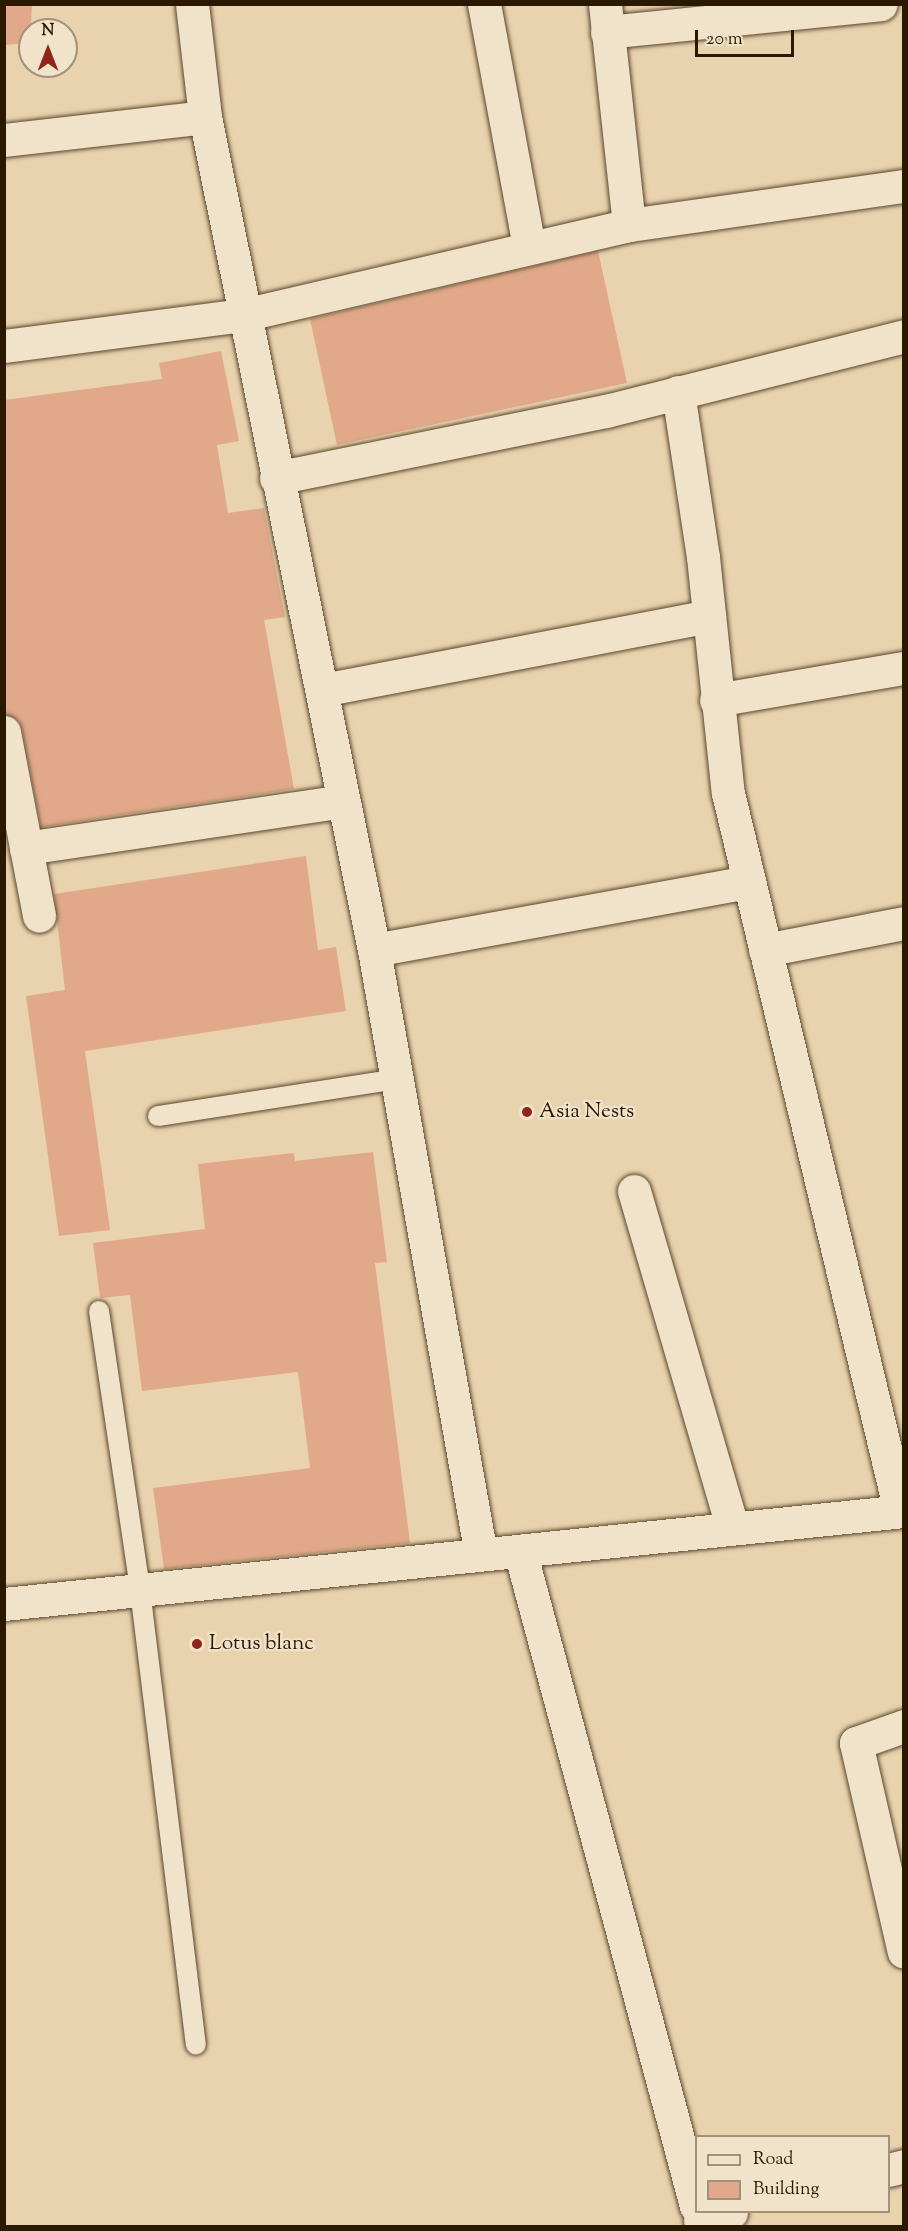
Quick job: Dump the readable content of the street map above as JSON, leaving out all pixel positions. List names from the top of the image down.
{
  "places": ["Asia Nests", "Lotus blanc"],
  "legend": ["Road", "Building"],
  "scale_bar": "20 m",
  "north": "top"
}
